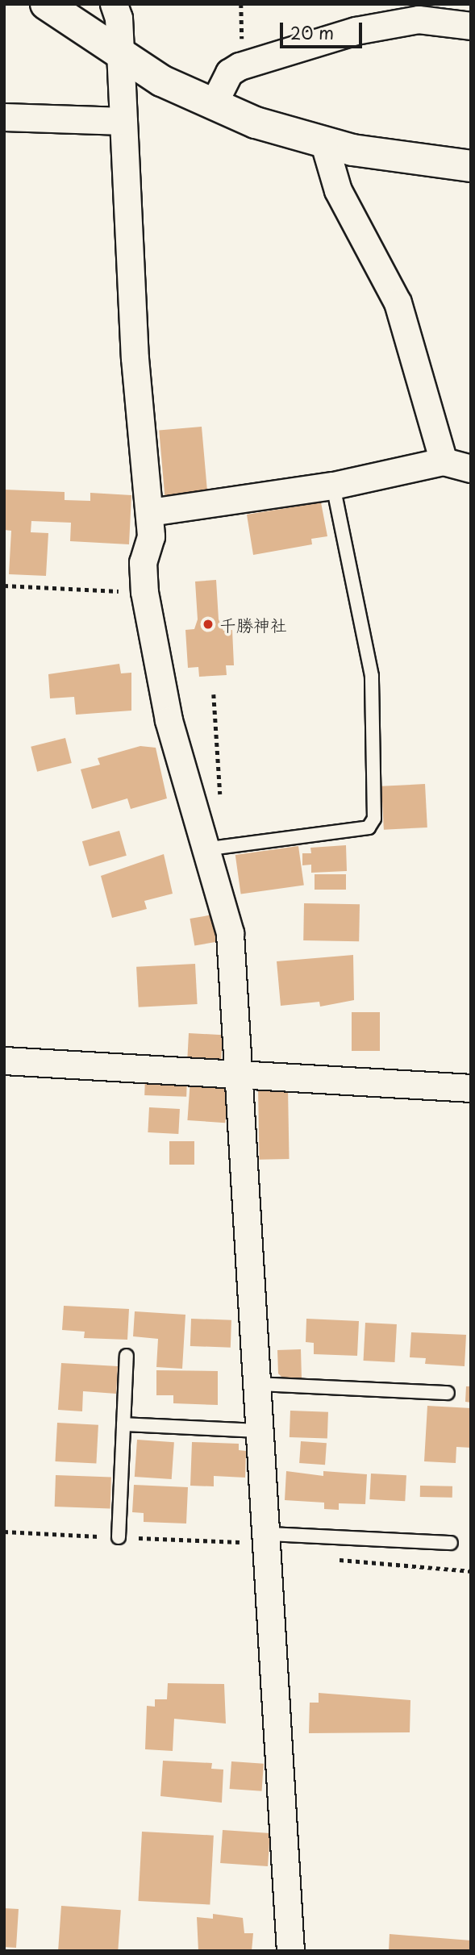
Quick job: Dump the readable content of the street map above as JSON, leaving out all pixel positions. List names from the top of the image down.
{
  "places": ["千勝神社"],
  "scale_bar": "20 m"
}
